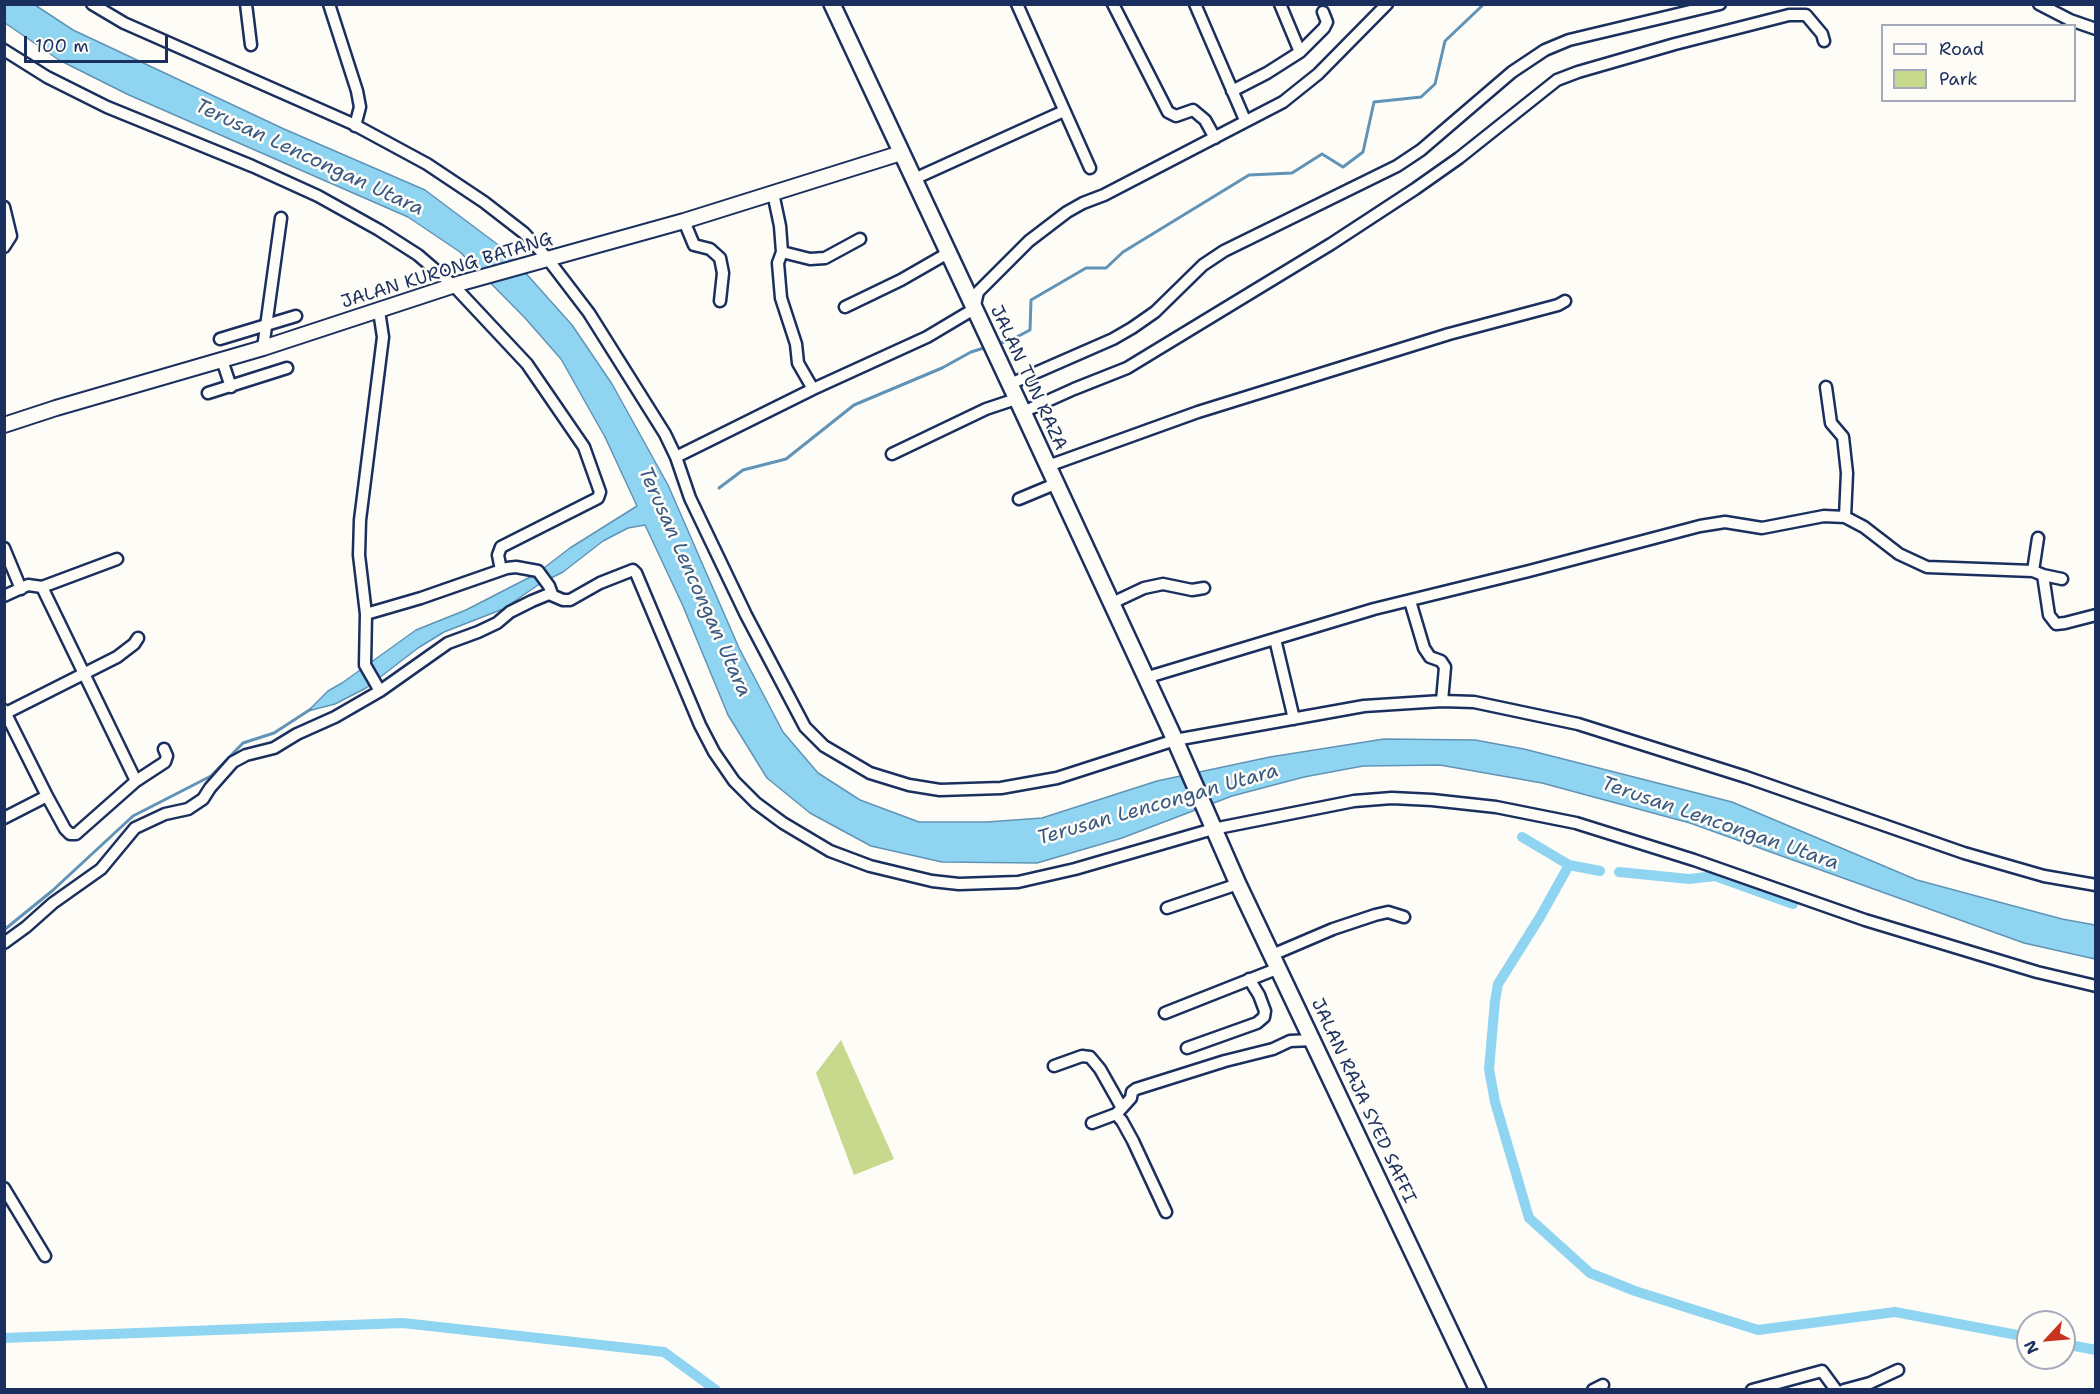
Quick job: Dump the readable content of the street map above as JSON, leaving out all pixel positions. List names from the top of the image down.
{
  "streets": {
    "main road": ["JALAN TUN RAZA", "JALAN RAJA SYED SAFFI"],
    "street": ["JALAN KURONG BATANG"]
  },
  "crossings": [
    ["JALAN KURONG BATANG", "JALAN TUN RAZA"],
    ["JALAN TUN RAZA", "JALAN RAJA SYED SAFFI"]
  ],
  "water": ["Terusan Lencongan Utara"],
  "legend": ["Road", "Park"],
  "scale_bar": "100 m",
  "north": "bottom left"
}
